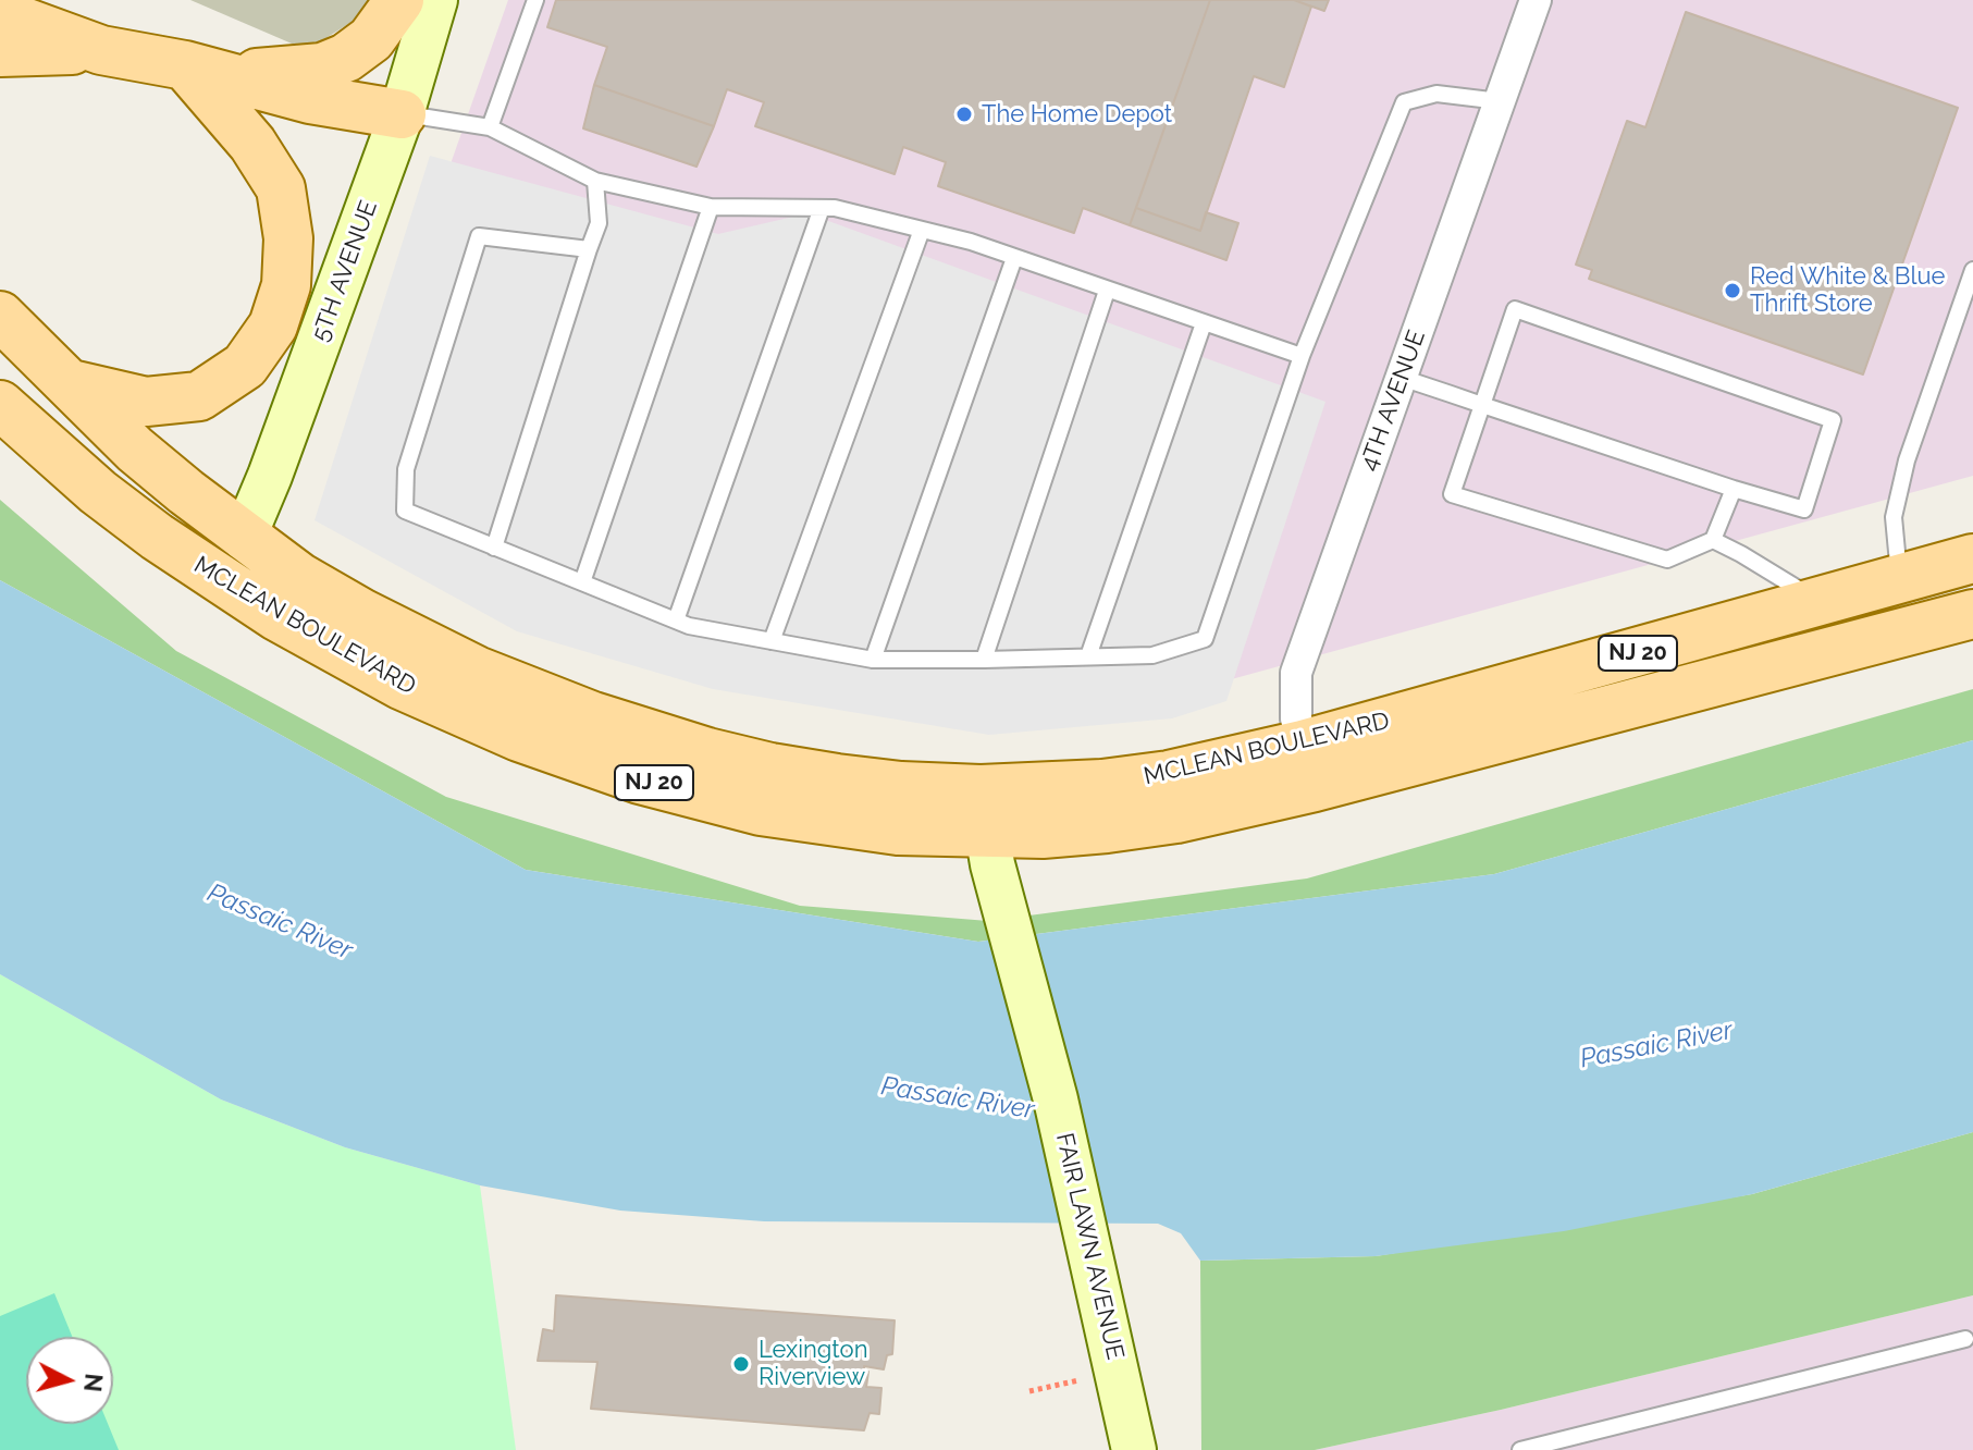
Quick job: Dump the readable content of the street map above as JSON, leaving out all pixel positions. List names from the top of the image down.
{
  "streets": {
    "main road": [
      "5TH AVENUE",
      "MCLEAN BOULEVARD",
      "NJ 20",
      "FAIR LAWN AVENUE"
    ],
    "street": ["4TH AVENUE"]
  },
  "crossings": [
    ["5TH AVENUE", "MCLEAN BOULEVARD"],
    ["4TH AVENUE", "MCLEAN BOULEVARD"],
    ["MCLEAN BOULEVARD", "FAIR LAWN AVENUE"]
  ],
  "water": ["Passaic River"],
  "places": ["The Home Depot", "Red White & Blue Thrift Store", "Lexington Riverview"],
  "north": "right"
}
